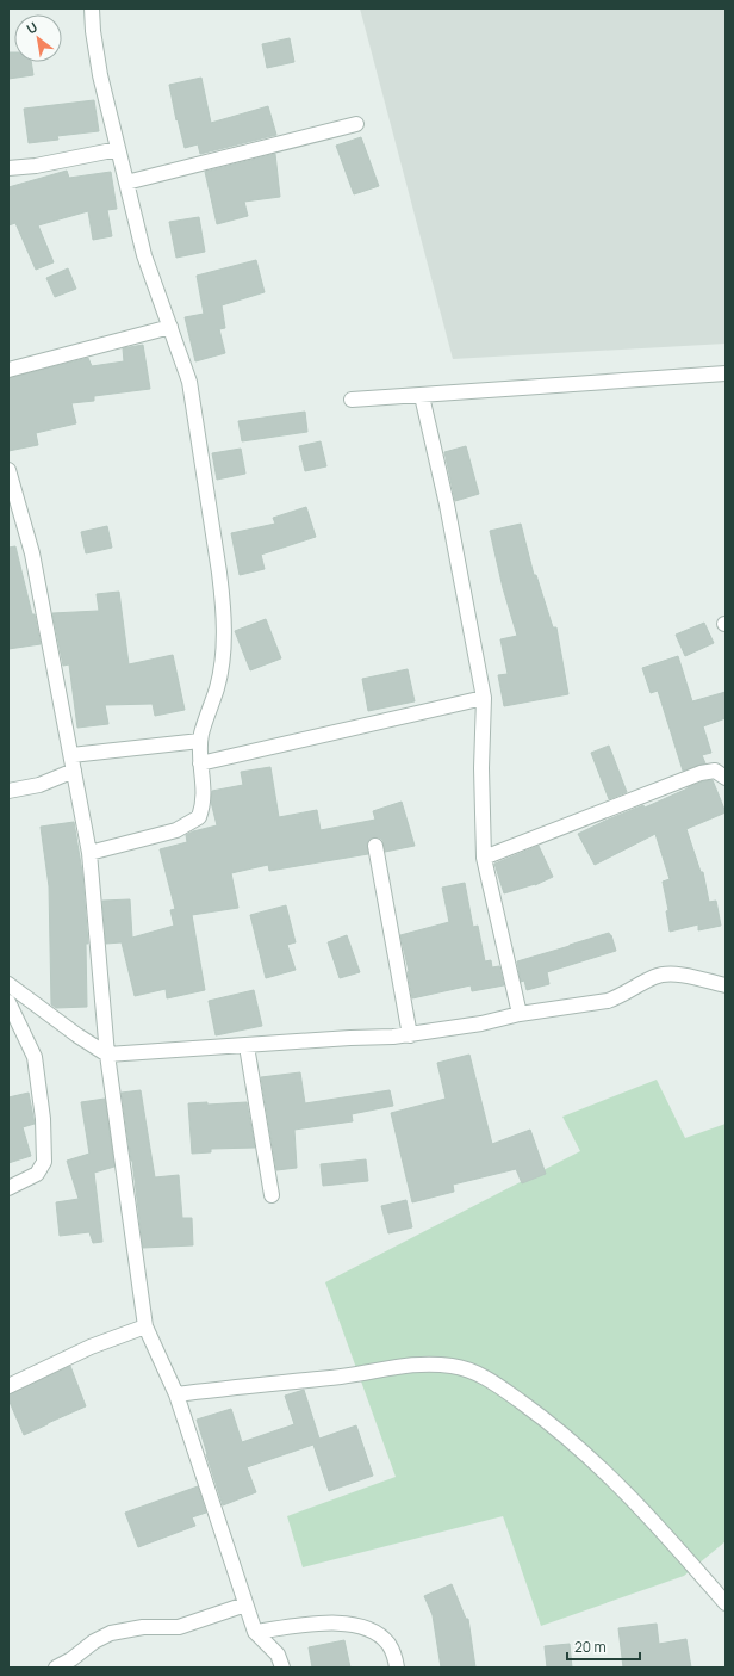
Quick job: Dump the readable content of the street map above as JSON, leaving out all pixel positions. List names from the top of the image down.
{
  "scale_bar": "20 m",
  "north": "top left"
}
